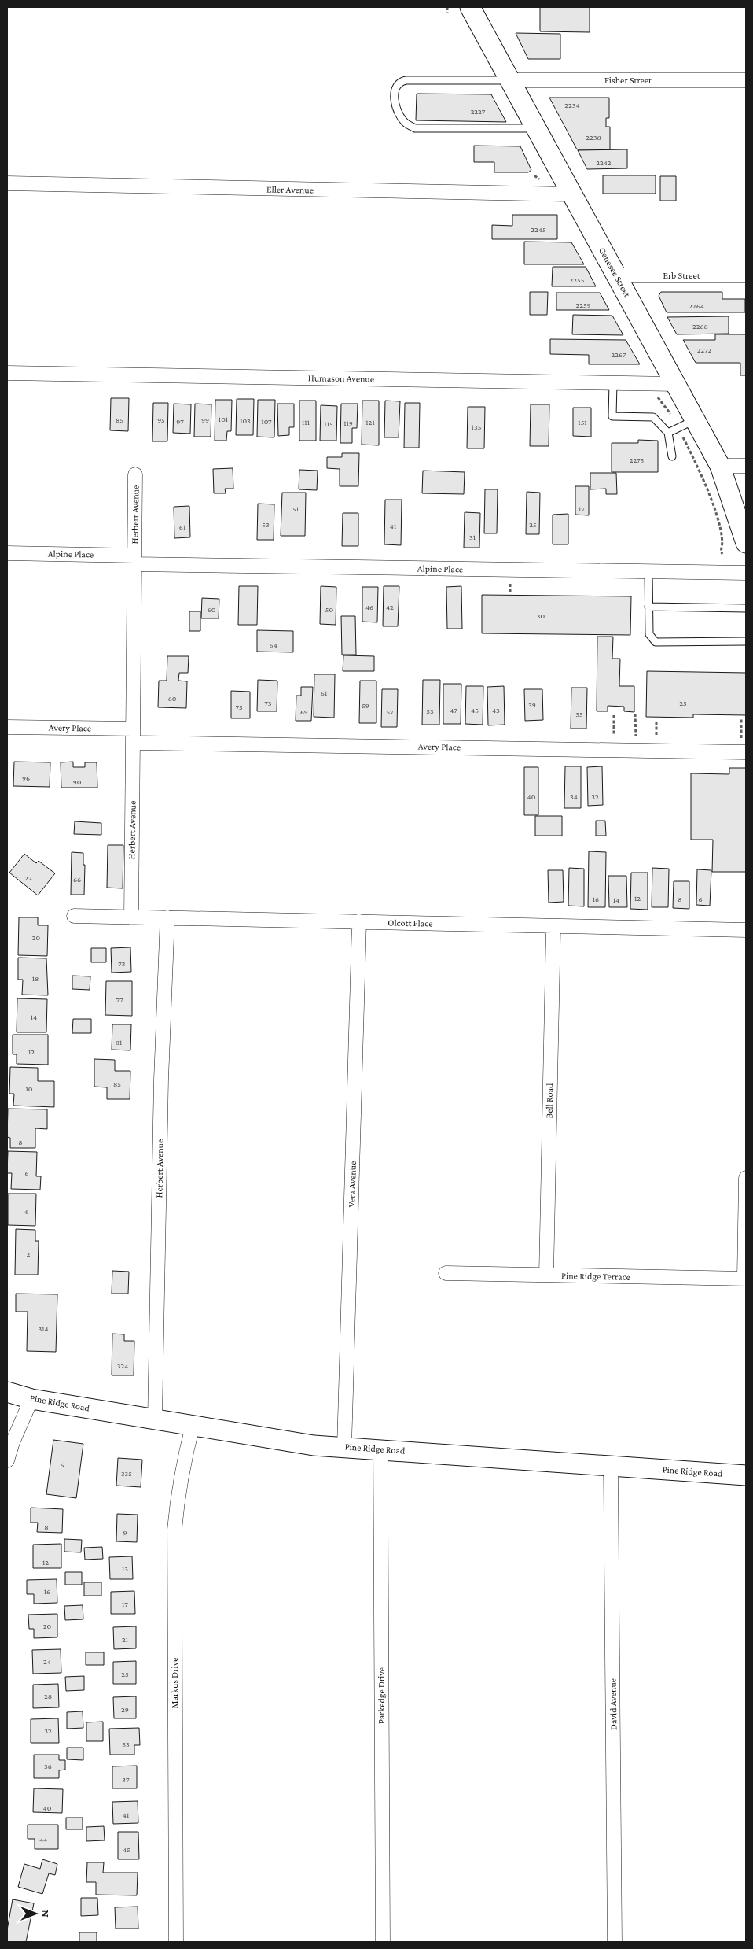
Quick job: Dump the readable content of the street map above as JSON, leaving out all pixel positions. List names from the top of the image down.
{
  "streets": {
    "street": [
      "Fisher Street",
      "Eller Avenue",
      "Genesee Street",
      "Erb Street",
      "Humason Avenue",
      "Herbert Avenue",
      "Alpine Place",
      "Avery Place",
      "Olcott Place",
      "Bell Road",
      "Vera Avenue",
      "Pine Ridge Terrace",
      "Pine Ridge Road",
      "Markus Drive",
      "Parkedge Drive",
      "David Avenue"
    ]
  },
  "crossings": [
    ["Fisher Street", "Genesee Street"],
    ["Eller Avenue", "Genesee Street"],
    ["Genesee Street", "Erb Street"],
    ["Genesee Street", "Humason Avenue"],
    ["Herbert Avenue", "Alpine Place"],
    ["Herbert Avenue", "Avery Place"],
    ["Herbert Avenue", "Olcott Place"],
    ["Herbert Avenue", "Pine Ridge Road"],
    ["Olcott Place", "Bell Road"],
    ["Olcott Place", "Vera Avenue"],
    ["Bell Road", "Pine Ridge Terrace"],
    ["Vera Avenue", "Pine Ridge Road"],
    ["Pine Ridge Road", "Markus Drive"],
    ["Pine Ridge Road", "Parkedge Drive"],
    ["Pine Ridge Road", "David Avenue"]
  ],
  "house_numbers": [
    "2234",
    "2227",
    "2238",
    "2242",
    "2245",
    "2255",
    "2259",
    "2264",
    "2268",
    "2272",
    "2267",
    "101",
    "85",
    "95",
    "99",
    "103",
    "97",
    "107",
    "111",
    "121",
    "151",
    "119",
    "115",
    "135",
    "2275",
    "51",
    "17",
    "53",
    "25",
    "41",
    "61",
    "31",
    "46",
    "42",
    "60",
    "50",
    "30",
    "54",
    "61",
    "60",
    "73",
    "25",
    "39",
    "59",
    "75",
    "47",
    "45",
    "43",
    "53",
    "69",
    "57",
    "35",
    "96",
    "90",
    "40",
    "34",
    "32",
    "22",
    "66",
    "12",
    "16",
    "8",
    "6",
    "14",
    "20",
    "73",
    "18",
    "77",
    "14",
    "81",
    "12",
    "85",
    "10",
    "8",
    "6",
    "4",
    "2",
    "314",
    "324",
    "6",
    "335",
    "8",
    "9",
    "12",
    "13",
    "16",
    "17",
    "20",
    "21",
    "24",
    "25",
    "28",
    "29",
    "32",
    "33",
    "36",
    "37",
    "40",
    "41",
    "44",
    "45"
  ],
  "north": "right"
}
